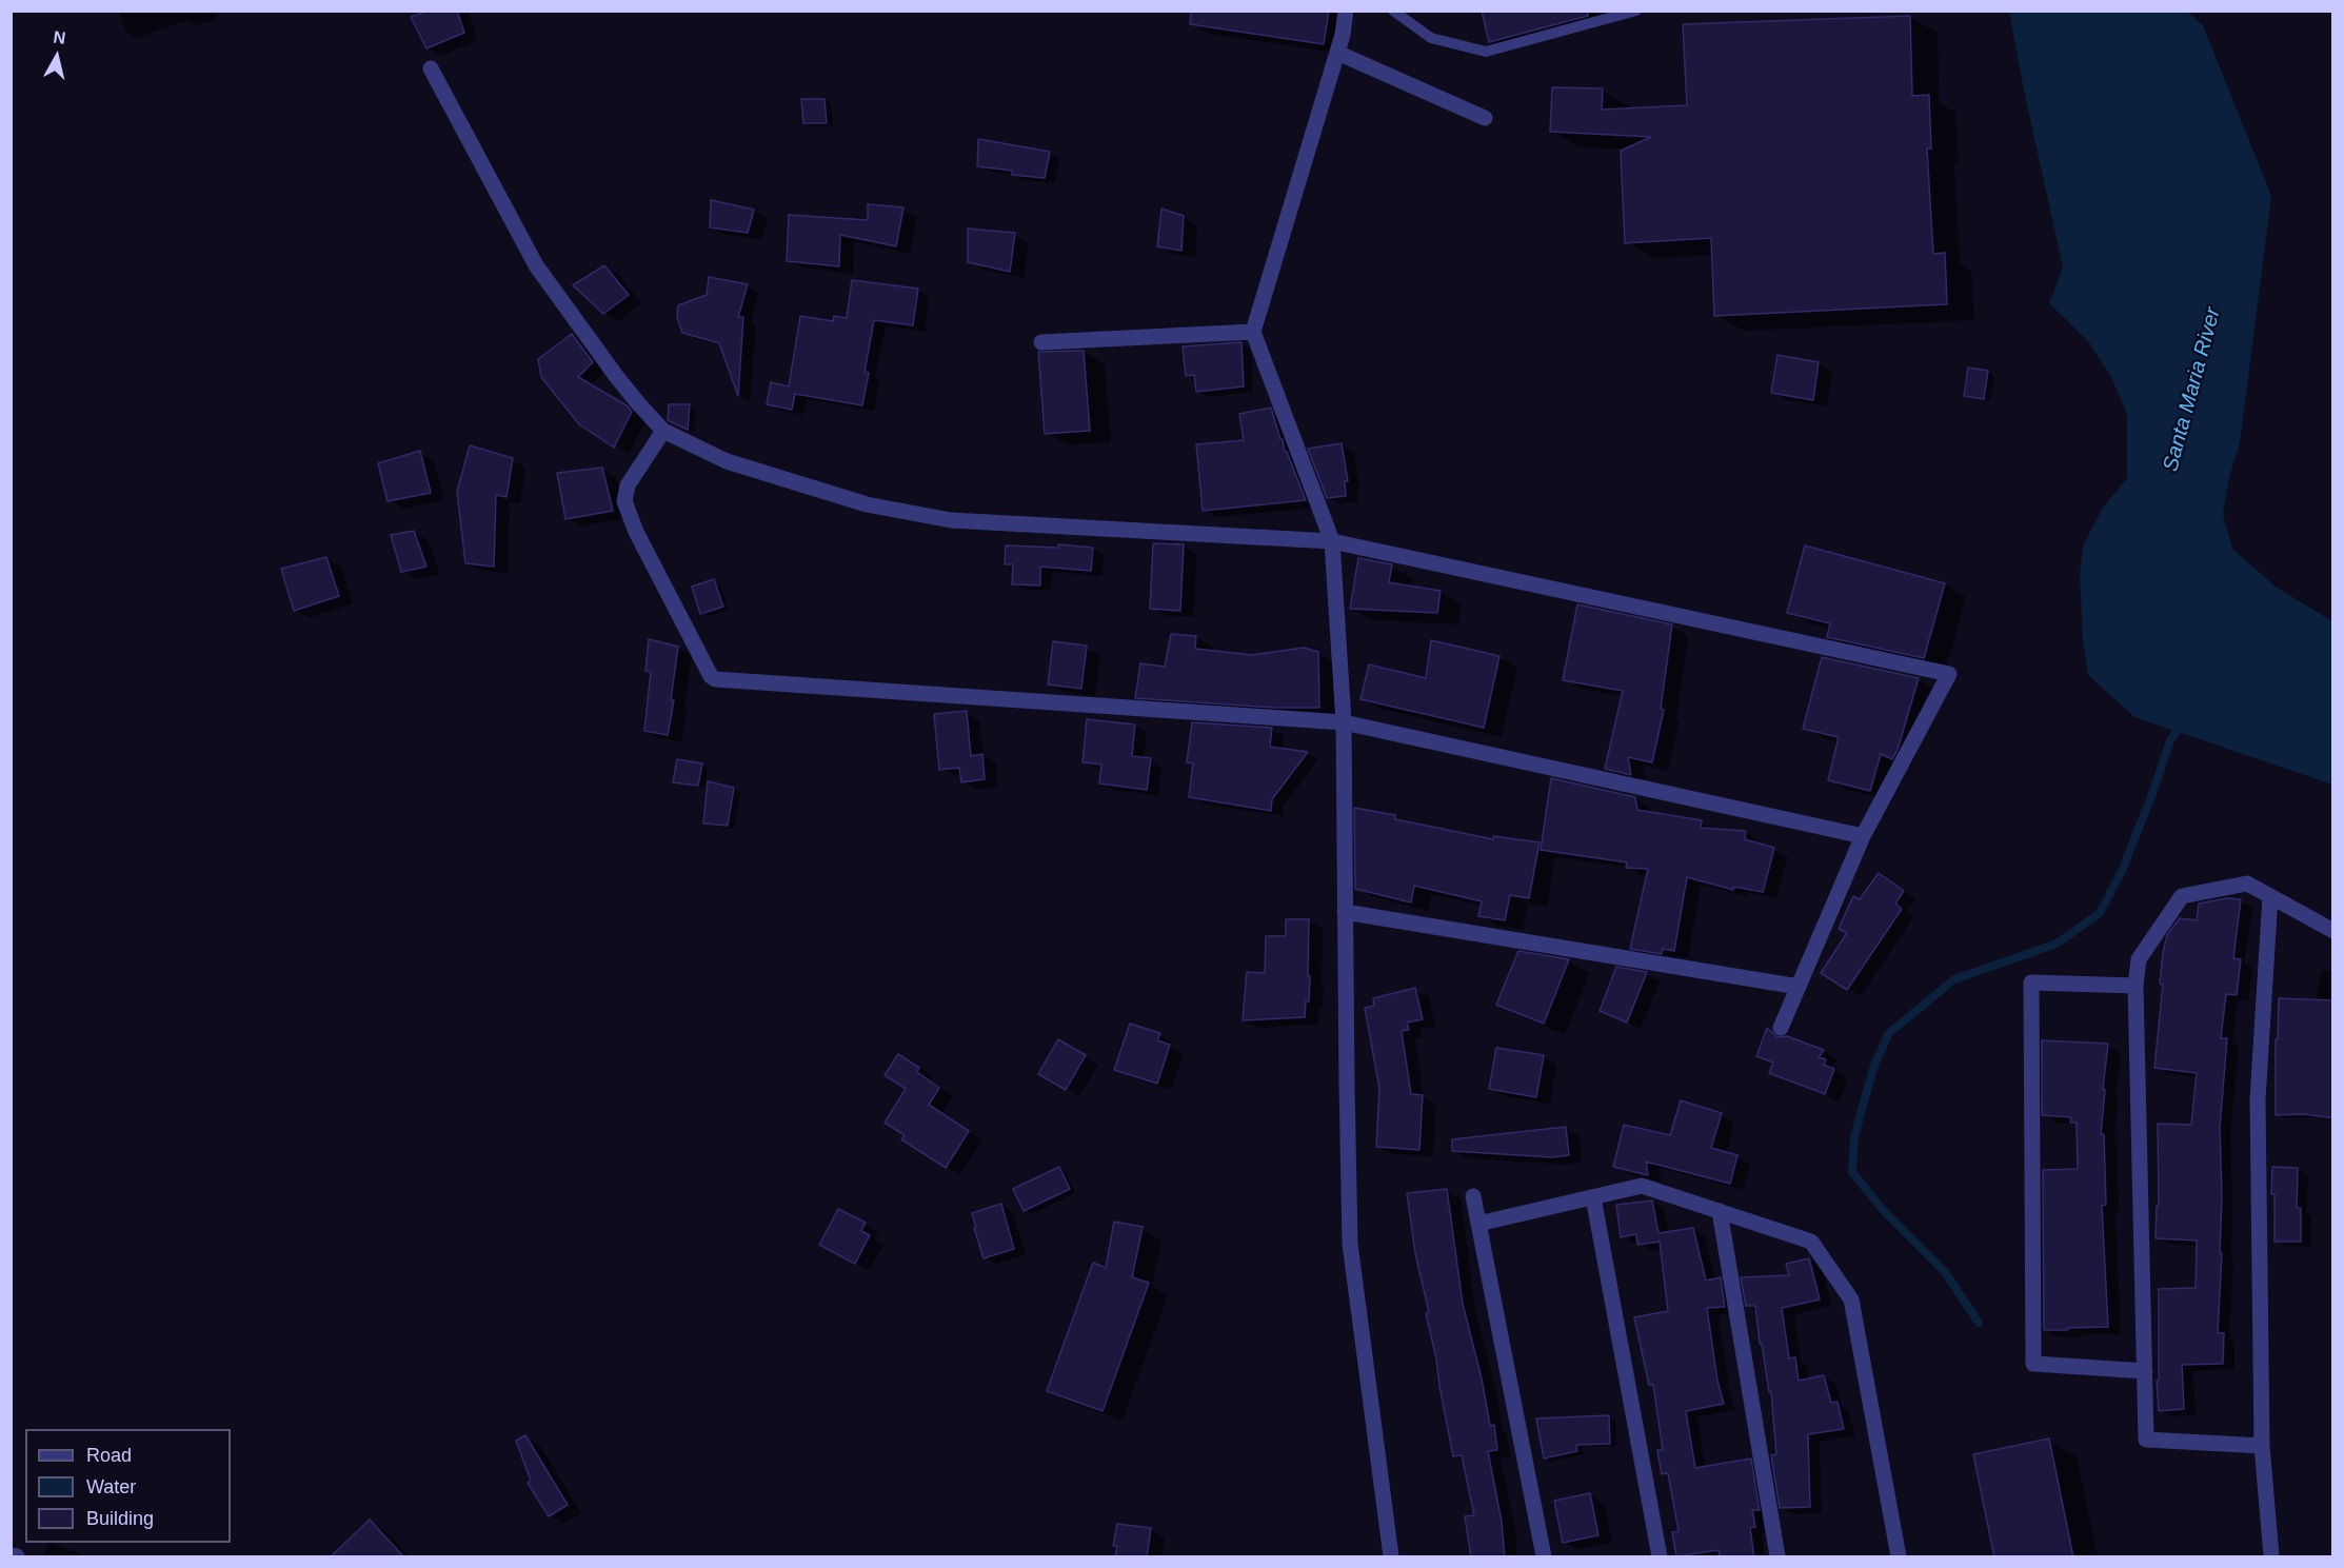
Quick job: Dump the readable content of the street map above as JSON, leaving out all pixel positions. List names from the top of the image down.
{
  "water": ["Santa Maria River"],
  "legend": ["Road", "Water", "Building"],
  "north": "top"
}
